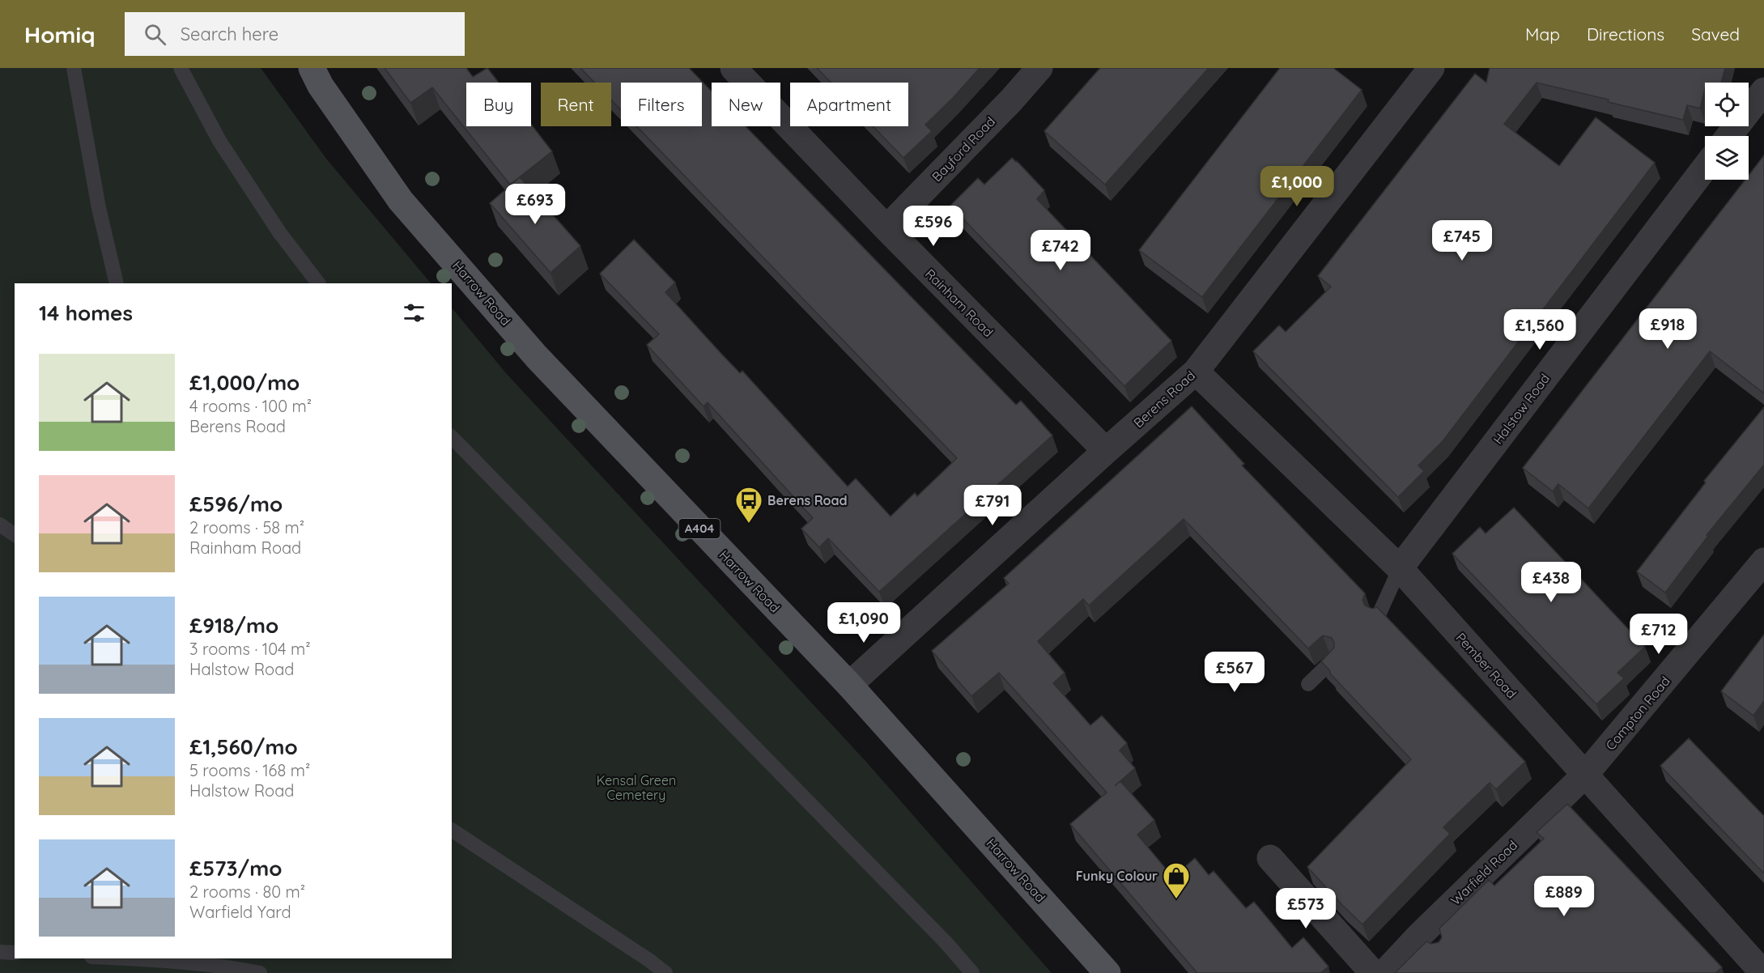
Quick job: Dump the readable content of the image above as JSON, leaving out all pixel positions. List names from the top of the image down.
{
  "streets": {
    "main road": ["Harrow Road", "A404"],
    "street": [
      "Bayford Road",
      "Rainham Road",
      "Berens Road",
      "Halstow Road",
      "Pember Road",
      "Compton Road",
      "Warfield Road"
    ]
  },
  "crossings": [
    ["Bayford Road", "Rainham Road"],
    ["Harrow Road", "Berens Road"],
    ["Rainham Road", "Berens Road"],
    ["Berens Road", "Pember Road"],
    ["Halstow Road", "Pember Road"],
    ["Pember Road", "Compton Road"],
    ["Pember Road", "Warfield Road"],
    ["Compton Road", "Warfield Road"]
  ],
  "parks": ["Kensal Green Cemetery"],
  "places": {
    "bus stop": ["Berens Road"],
    "shop": ["Funky Colour"]
  },
  "page": {
    "header": "Homiq",
    "search": "Search here",
    "nav": ["Map", "Directions", "Saved"],
    "chip": [
      "Buy",
      "Rent",
      "Filters",
      "New",
      "Apartment"
    ],
    "price": [
      "£1,000",
      "£693",
      "£596",
      "£745",
      "£742",
      "£918",
      "£1,560",
      "£791",
      "£438",
      "£1,090",
      "£712",
      "£567",
      "£889",
      "£573"
    ],
    "heading": "14 homes",
    "list": [
      {
        "name": "£1,000/mo",
        "note": "4 rooms · 100 m² · Berens Road"
      },
      {
        "name": "£596/mo",
        "note": "2 rooms · 58 m² · Rainham Road"
      },
      {
        "name": "£918/mo",
        "note": "3 rooms · 104 m² · Halstow Road"
      },
      {
        "name": "£1,560/mo",
        "note": "5 rooms · 168 m² · Halstow Road"
      },
      {
        "name": "£573/mo",
        "note": "2 rooms · 80 m² · Warfield Yard"
      }
    ]
  }
}
